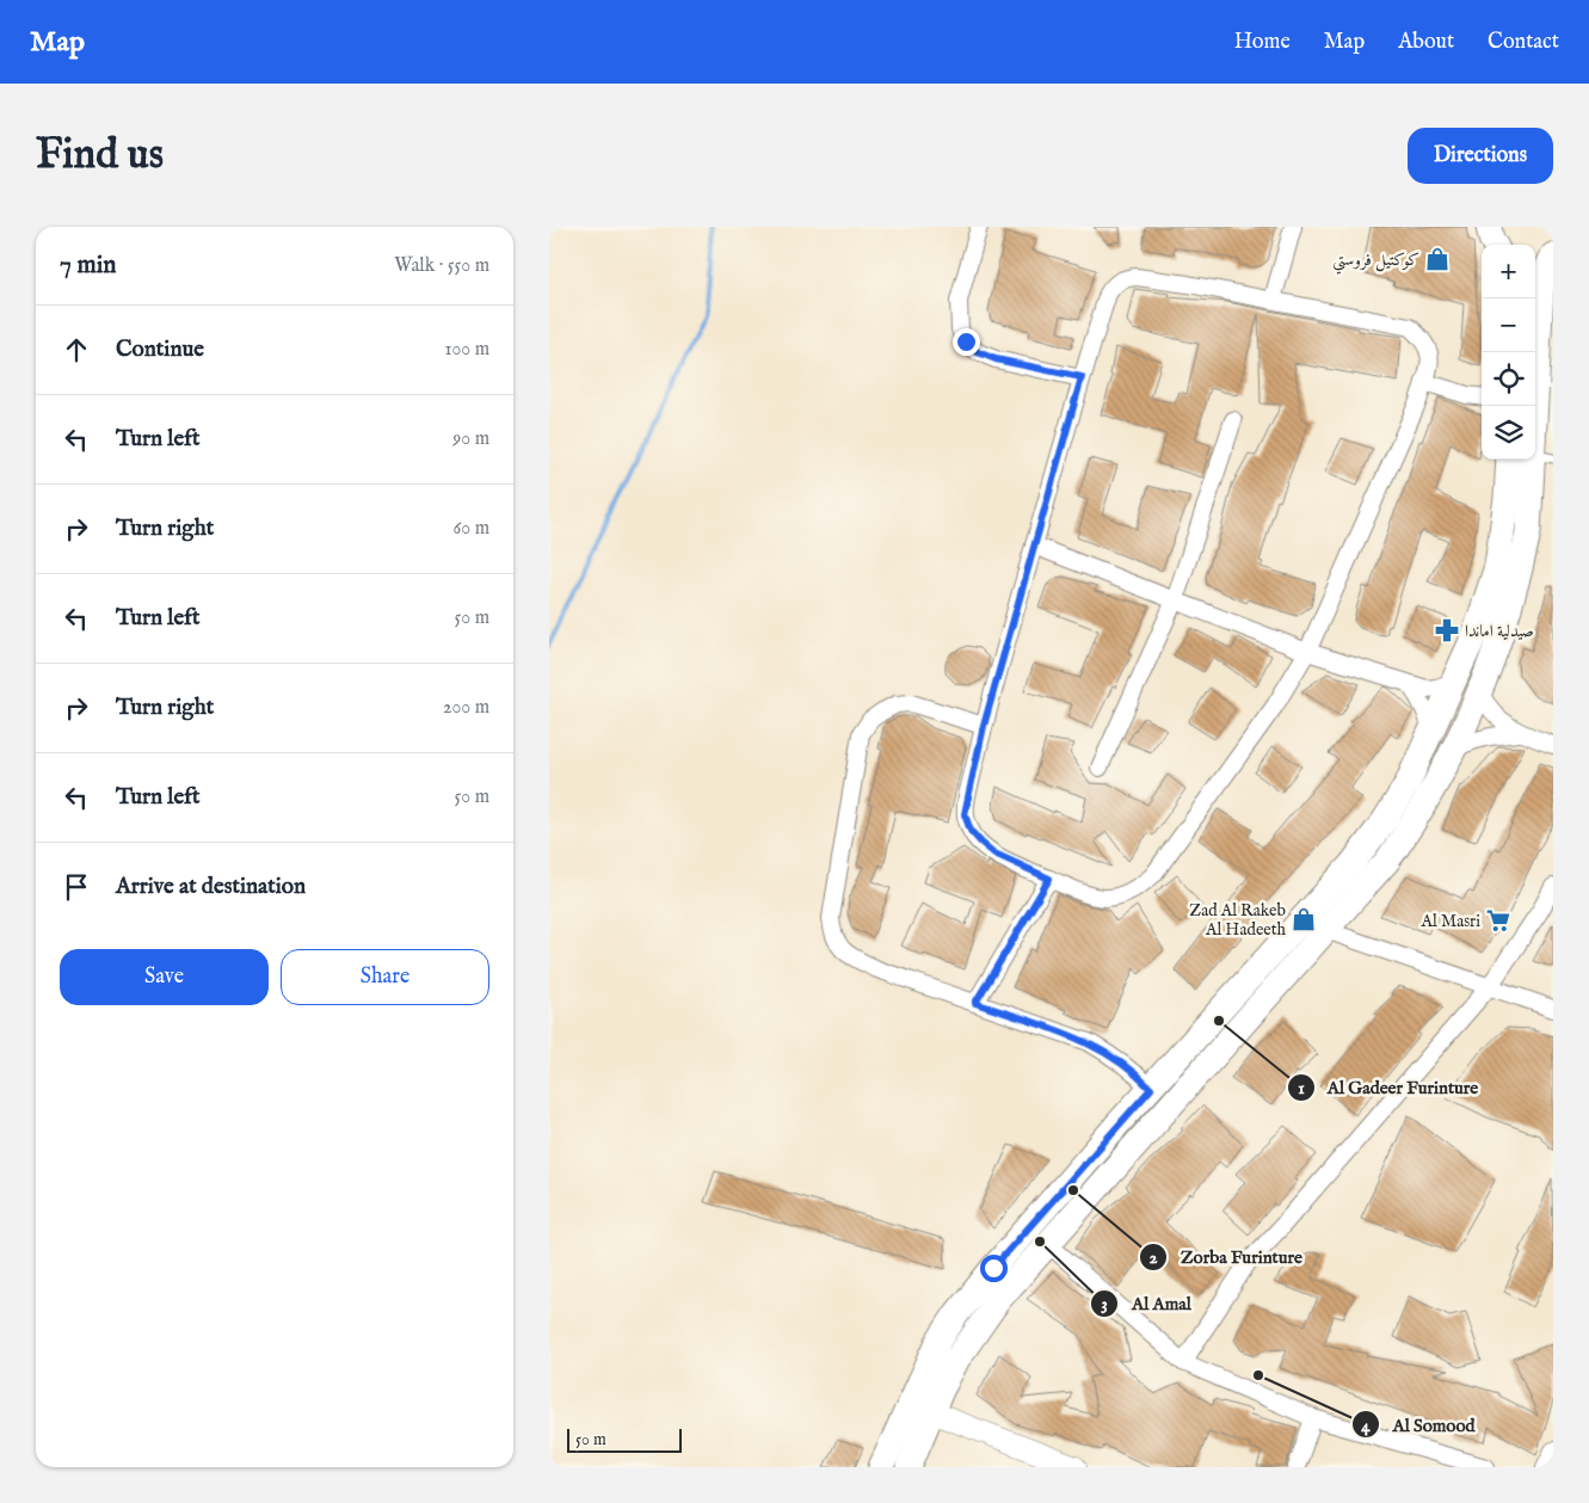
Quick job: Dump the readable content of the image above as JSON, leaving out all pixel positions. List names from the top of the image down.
{
  "places": {
    "shop": ["كوكتيل فروستي", "Zad Al Rakeb Al Hadeeth"],
    "pharmacy": ["صيدلية اماندا"],
    "supermarket": ["Al Masri"],
    "other": [
      "Al Gadeer Furinture",
      "Zorba Furinture",
      "Al Amal",
      "Al Somood"
    ]
  },
  "scale_bar": "50 m",
  "page": {
    "header": "Map",
    "nav": [
      "Home",
      "Map",
      "About",
      "Contact"
    ],
    "buttons": [
      "Directions",
      ["Save", "Share"]
    ],
    "title": "Find us",
    "heading": ["7 min", "Walk · 550 m"],
    "map_buttons": ["+", "−"],
    "list": [
      ["Continue", "100 m"],
      ["Turn left", "90 m"],
      ["Turn right", "60 m"],
      ["Turn left", "50 m"],
      ["Turn right", "200 m"],
      ["Turn left", "50 m"],
      "Arrive at destination"
    ],
    "scale": "50 m"
  }
}
